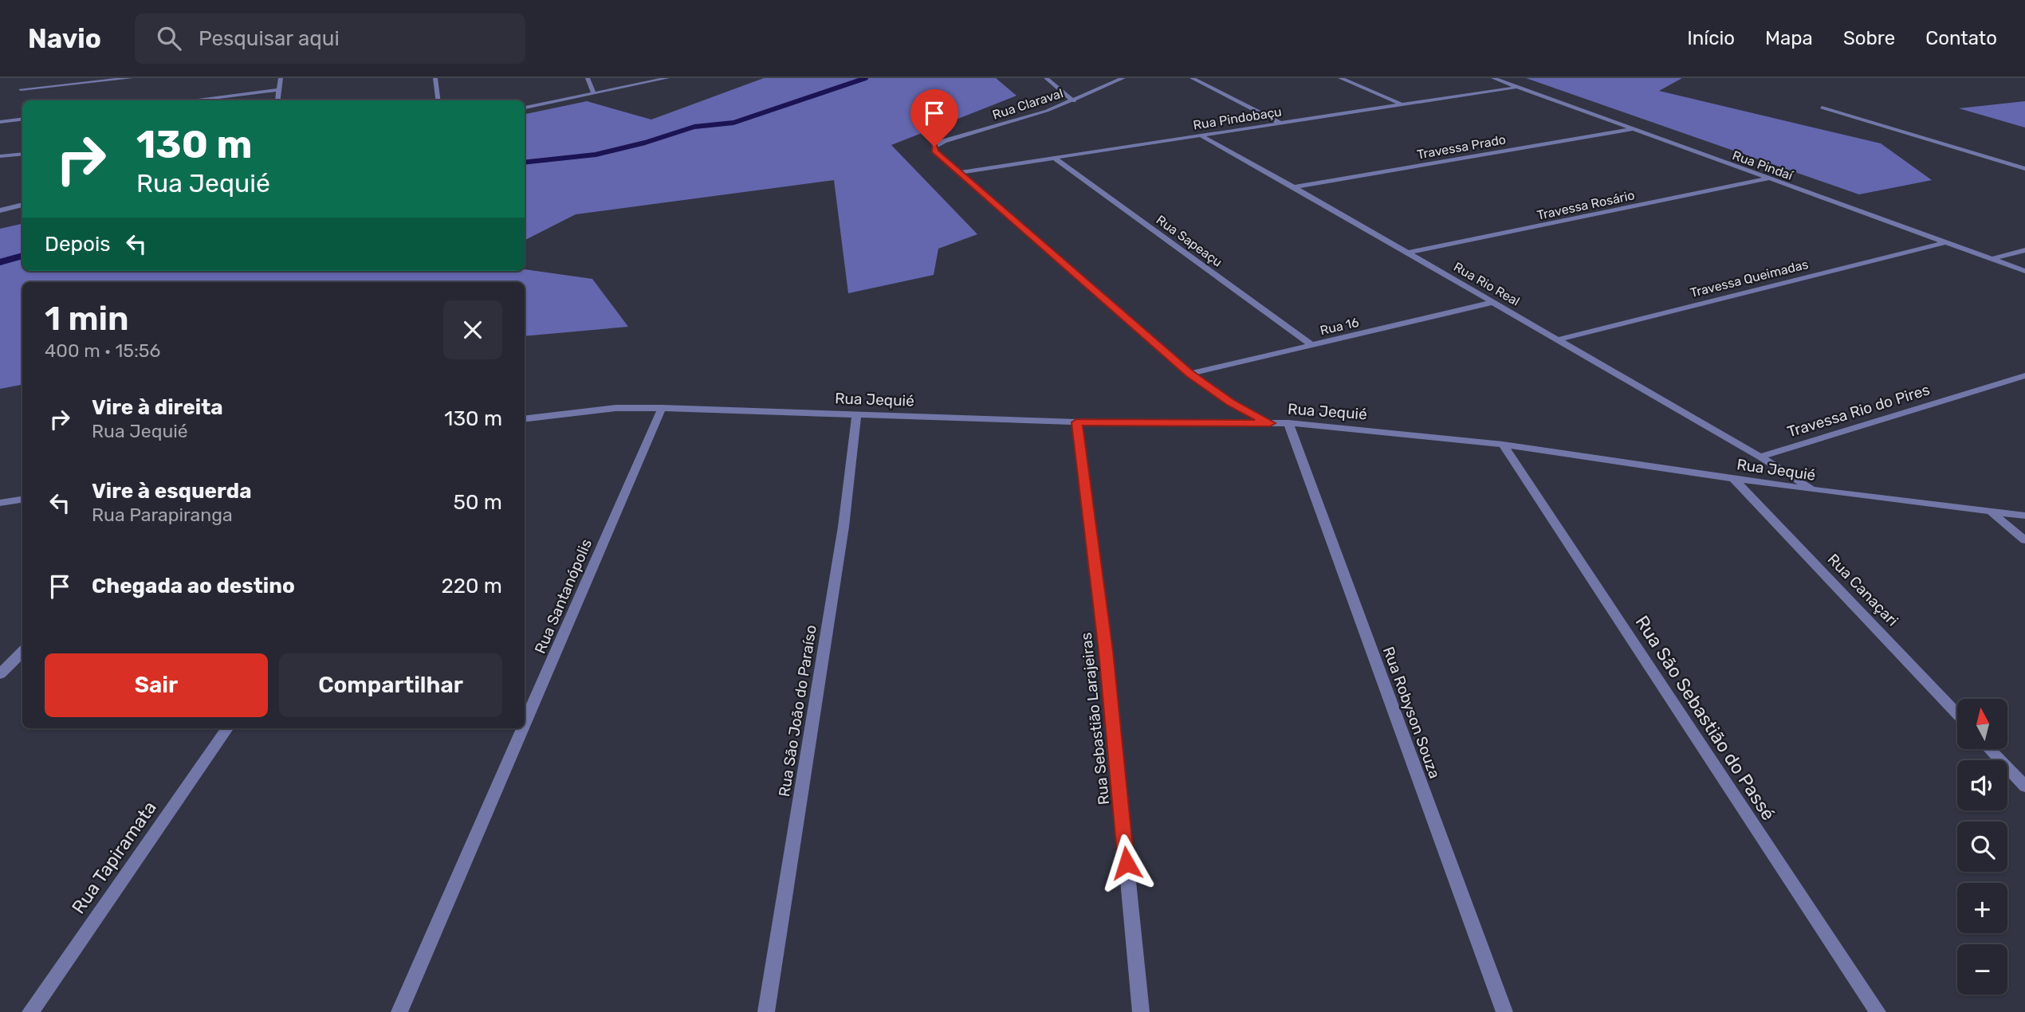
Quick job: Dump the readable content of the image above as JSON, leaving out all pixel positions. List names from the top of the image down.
{
  "streets": {
    "street": [
      "Rua Claraval",
      "Rua Pindobaçu",
      "Travessa Prado",
      "Rua Pindaí",
      "Travessa Rosário",
      "Rua Sapeaçu",
      "Travessa Queimadas",
      "Rua Rio Real",
      "Rua 16",
      "Rua Jequié",
      "Travessa Rio do Pires",
      "Rua Canaçari",
      "Rua Santanópolis",
      "Rua São João do Paraíso",
      "Rua Robyson Souza",
      "Rua São Sebastião do Passé",
      "Rua Sebastião Larajeiras",
      "Rua Tapiramata"
    ]
  },
  "crossings": [
    ["Rua Claraval", "Rua Pindobaçu"],
    ["Rua Pindobaçu", "Rua Pindaí"],
    ["Rua Pindobaçu", "Rua Sapeaçu"],
    ["Rua Pindobaçu", "Rua Rio Real"],
    ["Travessa Prado", "Rua Pindaí"],
    ["Travessa Prado", "Rua Rio Real"],
    ["Rua Pindaí", "Travessa Rosário"],
    ["Rua Pindaí", "Travessa Queimadas"],
    ["Travessa Rosário", "Rua Rio Real"],
    ["Rua Sapeaçu", "Rua 16"],
    ["Travessa Queimadas", "Rua Rio Real"],
    ["Rua Rio Real", "Rua 16"],
    ["Rua Rio Real", "Travessa Rio do Pires"],
    ["Rua Jequié", "Rua Canaçari"],
    ["Rua Jequié", "Rua Santanópolis"],
    ["Rua Jequié", "Rua São João do Paraíso"],
    ["Rua Jequié", "Rua Robyson Souza"],
    ["Rua Jequié", "Rua São Sebastião do Passé"],
    ["Rua Jequié", "Rua Sebastião Larajeiras"]
  ],
  "north": "top",
  "page": {
    "header": "Navio",
    "search": "Pesquisar aqui",
    "nav": [
      "Início",
      "Mapa",
      "Sobre",
      "Contato"
    ],
    "turn": ["130 m", "Rua Jequié"],
    "then": "Depois",
    "heading": ["1 min", "400 m · 15:56"],
    "list": [
      {
        "name": "Vire à direita",
        "note": "Rua Jequié",
        "value": "130 m"
      },
      {
        "name": "Vire à esquerda",
        "note": "Rua Parapiranga",
        "value": "50 m"
      },
      {
        "name": "Chegada ao destino",
        "value": "220 m"
      }
    ],
    "buttons": ["Sair", "Compartilhar"],
    "map_buttons": ["+", "−"]
  }
}
